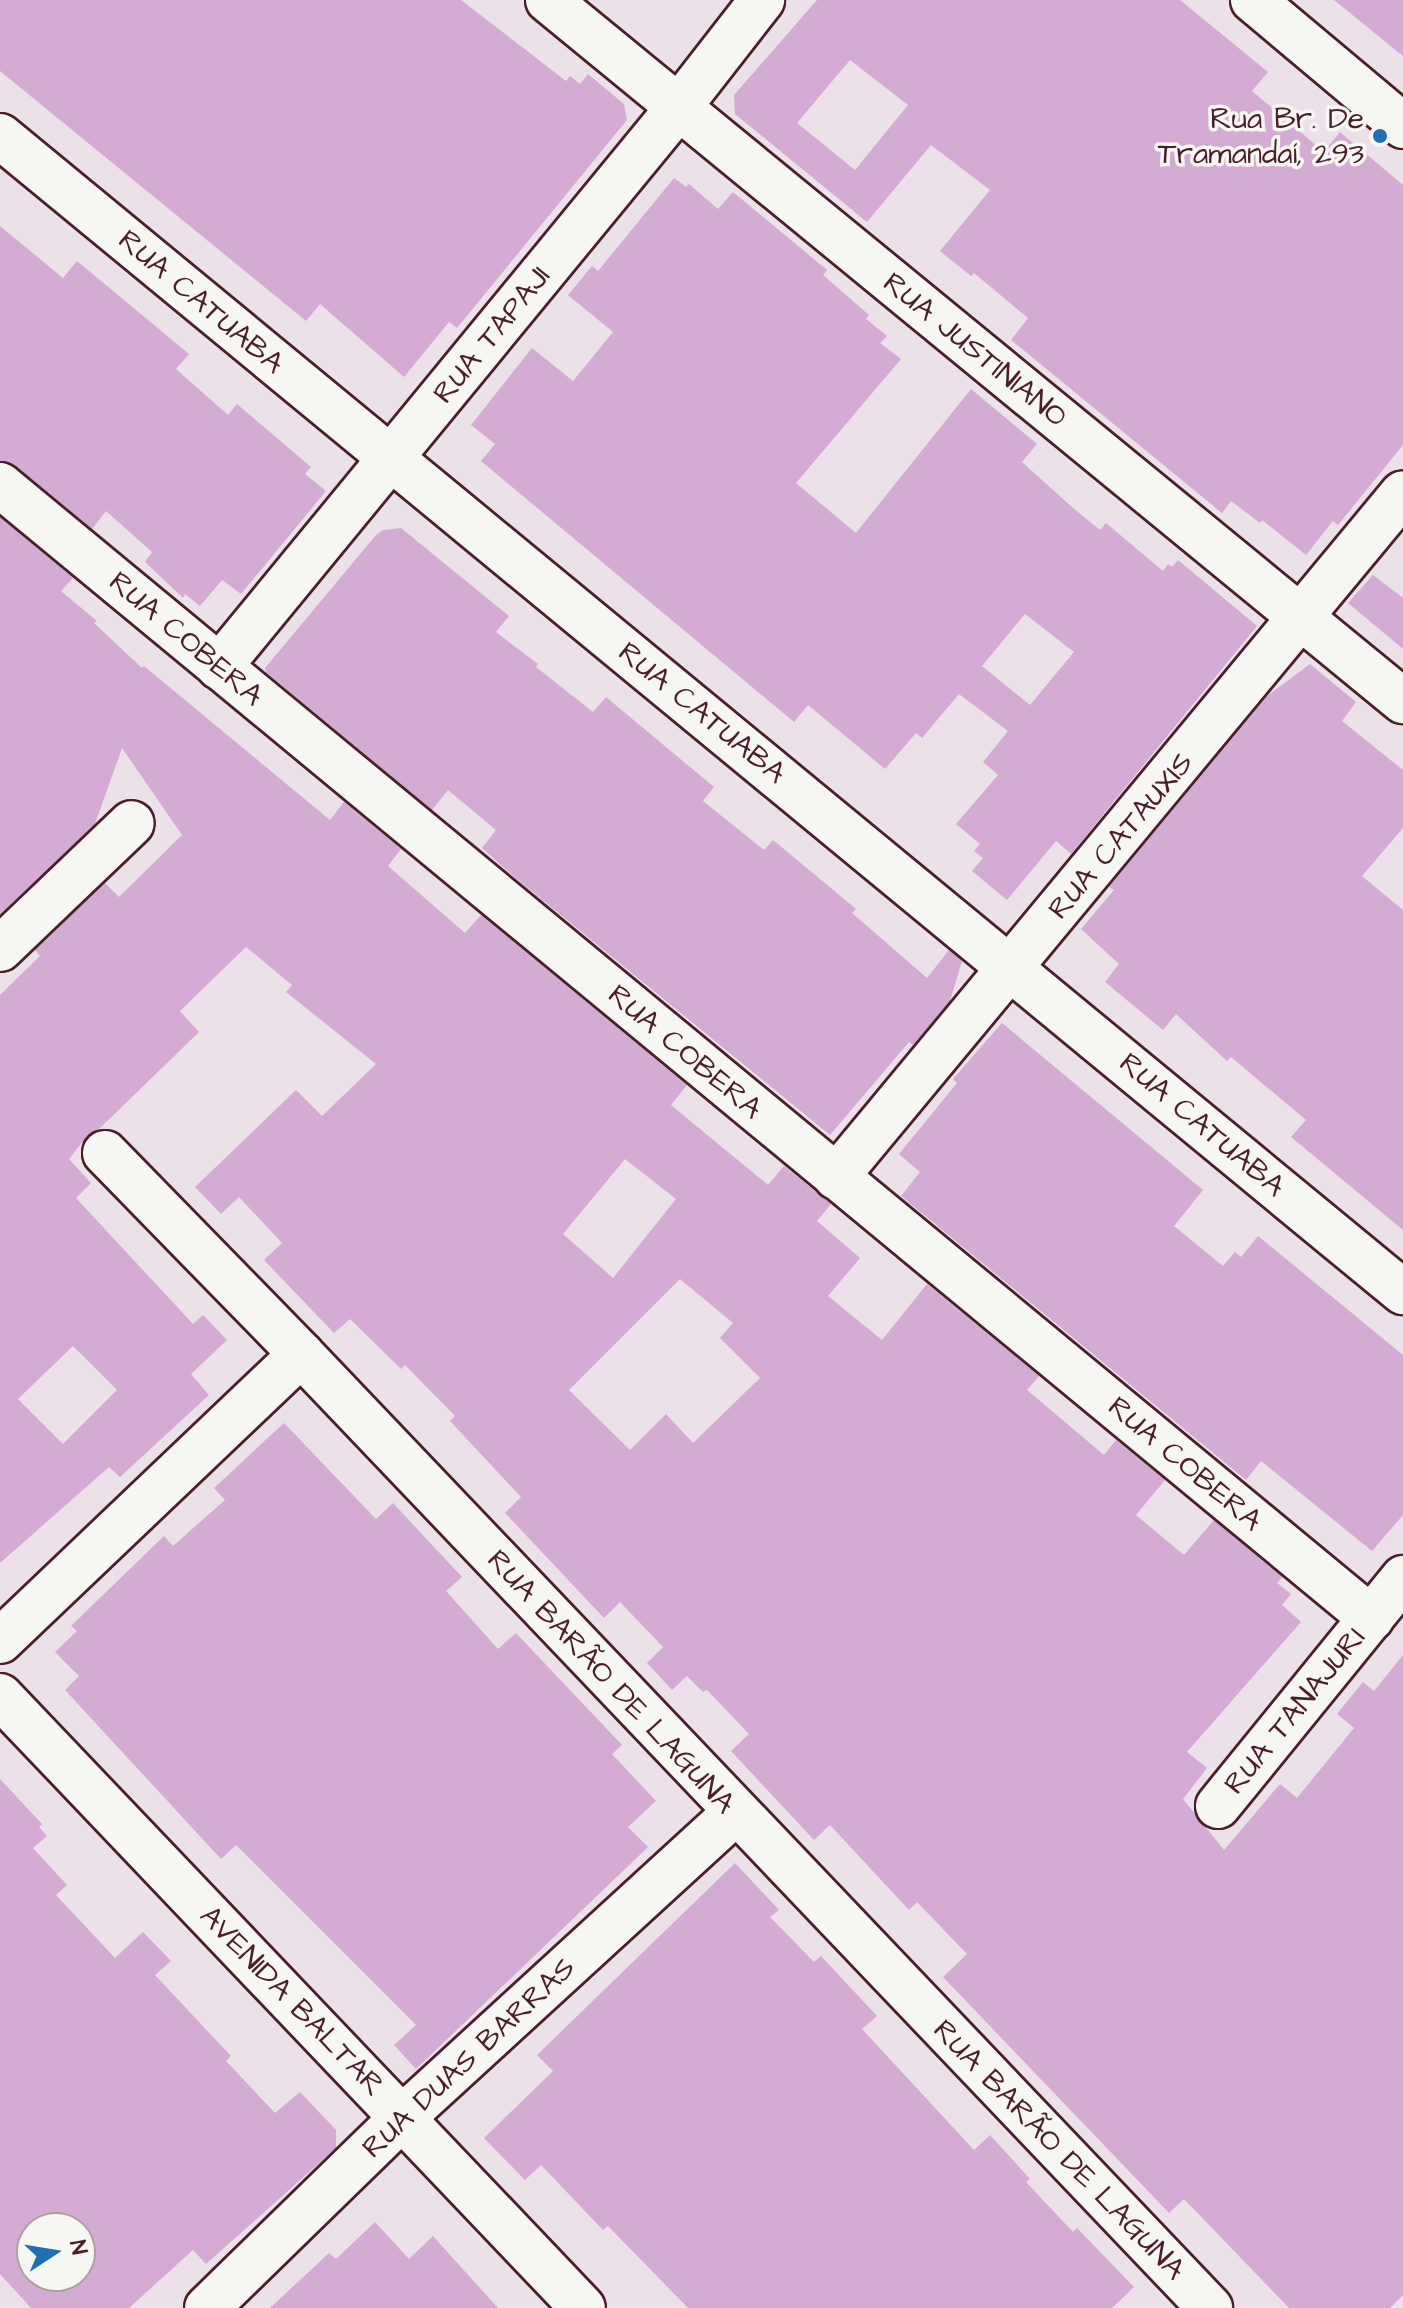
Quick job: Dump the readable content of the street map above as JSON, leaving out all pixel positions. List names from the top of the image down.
{
  "streets": {
    "street": [
      "RUA CATUABA",
      "RUA TAPAJI",
      "RUA JUSTINIANO",
      "RUA COBERA",
      "RUA CATAUXIS",
      "RUA BARÃO DE LAGUNA",
      "RUA TANAJURI",
      "AVENIDA BALTAR",
      "RUA DUAS BARRAS"
    ]
  },
  "crossings": [
    ["RUA CATUABA", "RUA TAPAJI"],
    ["RUA CATUABA", "RUA CATAUXIS"],
    ["RUA TAPAJI", "RUA JUSTINIANO"],
    ["RUA TAPAJI", "RUA COBERA"],
    ["RUA JUSTINIANO", "RUA CATAUXIS"],
    ["RUA COBERA", "RUA CATAUXIS"],
    ["RUA COBERA", "RUA TANAJURI"],
    ["RUA BARÃO DE LAGUNA", "RUA DUAS BARRAS"],
    ["AVENIDA BALTAR", "RUA DUAS BARRAS"]
  ],
  "places": ["Rua Br. De Tramandaí, 293"],
  "north": "right"
}
